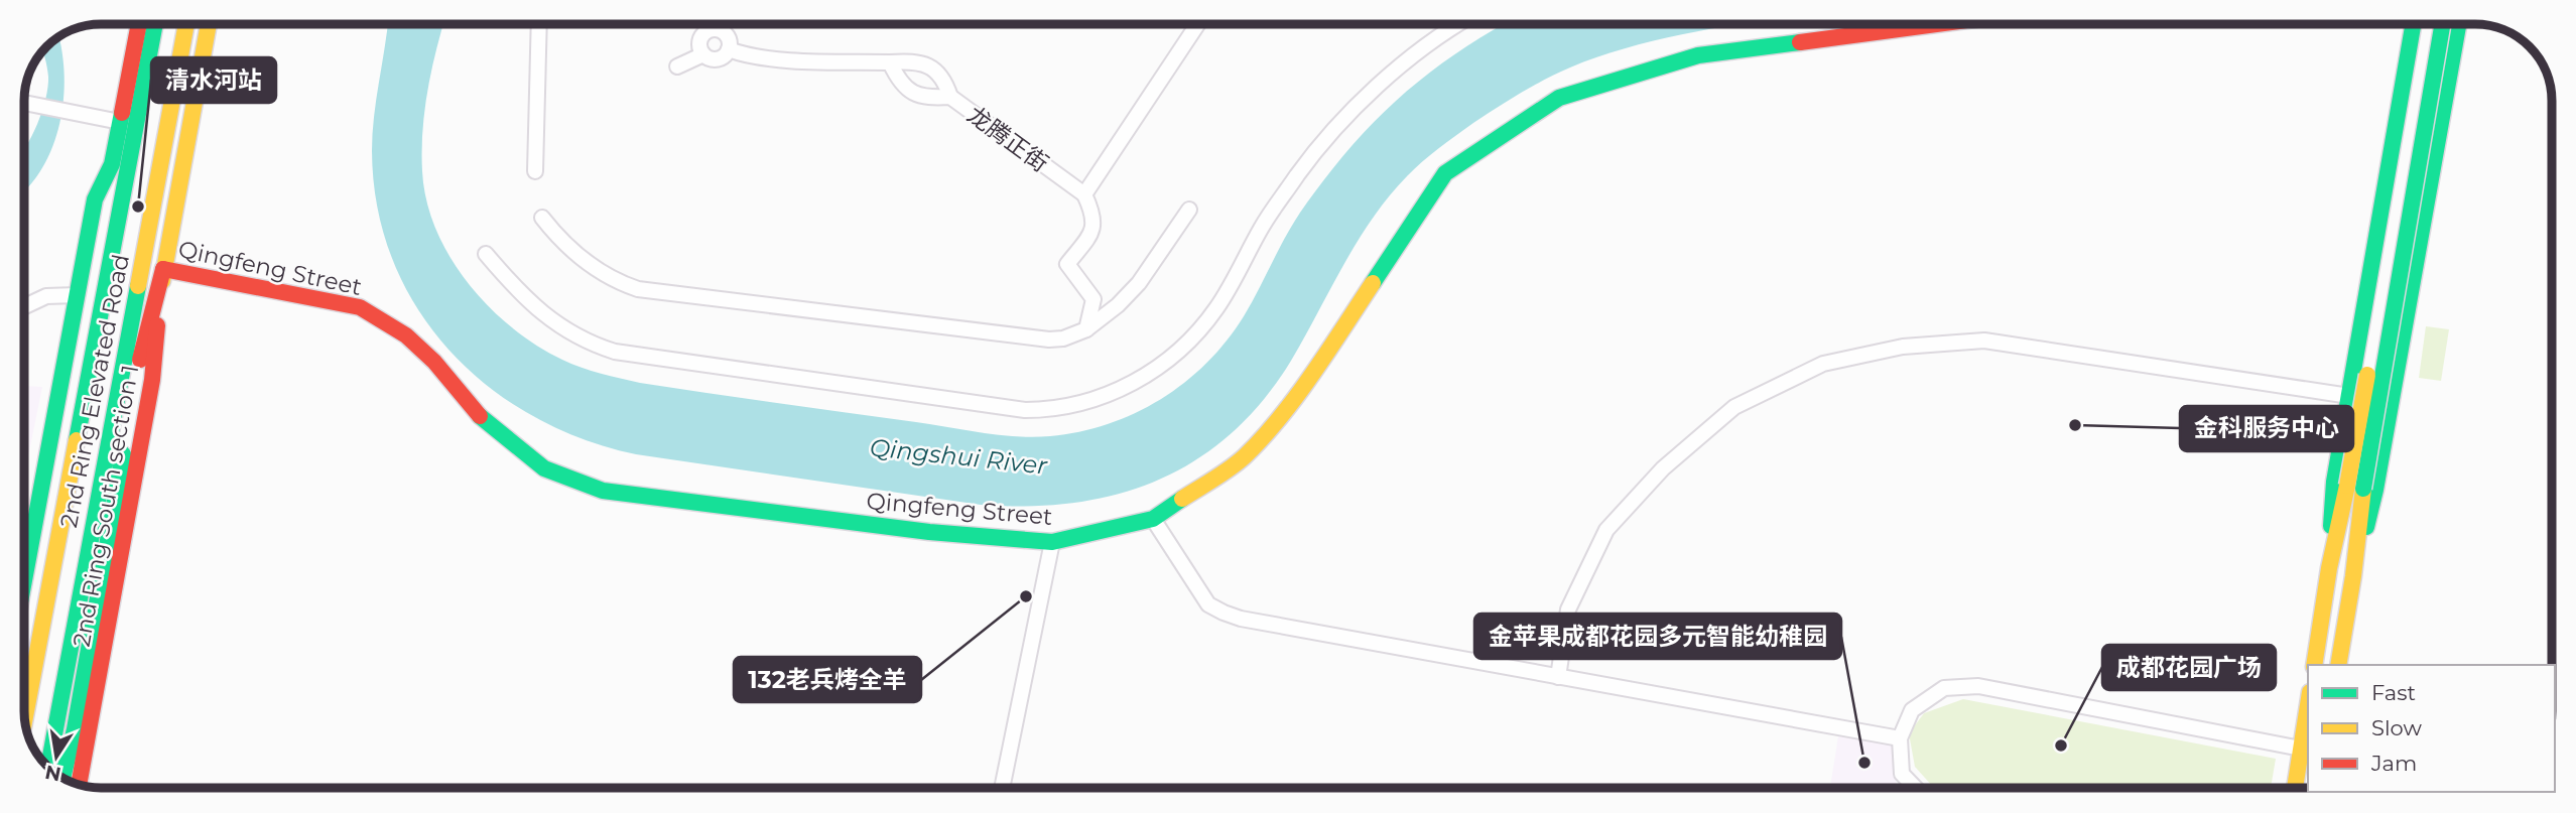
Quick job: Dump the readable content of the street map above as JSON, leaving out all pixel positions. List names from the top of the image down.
{
  "streets": {
    "main road": ["Qingfeng Street", "2nd Ring Elevated Road", "2nd Ring South section 1"],
    "street": ["龙腾正街"]
  },
  "crossings": [
    ["Qingfeng Street", "2nd Ring South section 1"]
  ],
  "water": ["Qingshui River"],
  "places": [
    "清水河站",
    "金科服务中心",
    "132老兵烤全羊",
    "成都花园广场",
    "金苹果成都花园多元智能幼稚园"
  ],
  "legend": ["Fast", "Slow", "Jam"],
  "north": "bottom"
}
